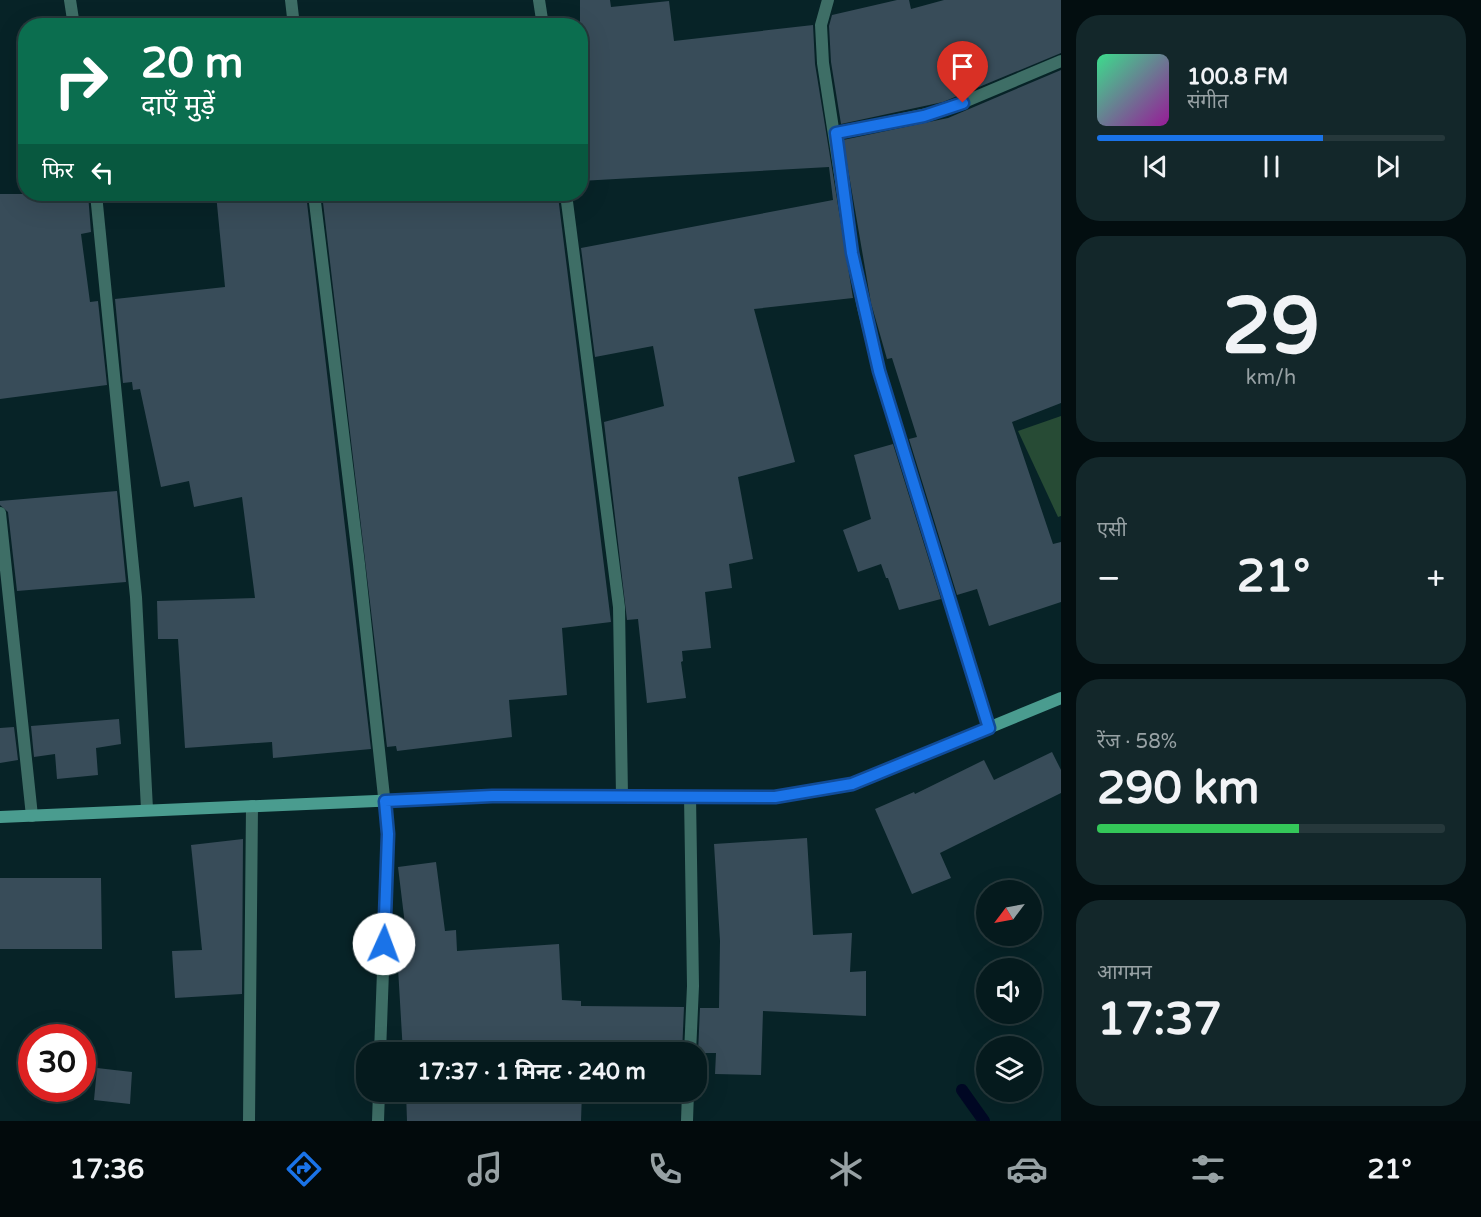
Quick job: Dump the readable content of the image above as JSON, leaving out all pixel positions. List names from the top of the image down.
{
  "north": "bottom left",
  "page": {
    "turn": ["20 m", "दाएँ मुड़ें"],
    "song": ["100.8 FM", "संगीत"],
    "then": "फिर",
    "tile": [
      ["29", "km/h"],
      "एसी",
      ["रेंज · 58%", "290 km"],
      ["आगमन", "17:37"]
    ],
    "heat": ["−", "21°", "+"],
    "limit": "30",
    "trip": "17:37 · 1 मिनट · 240 m",
    "tabs": ["17:36", "21°"]
  }
}
